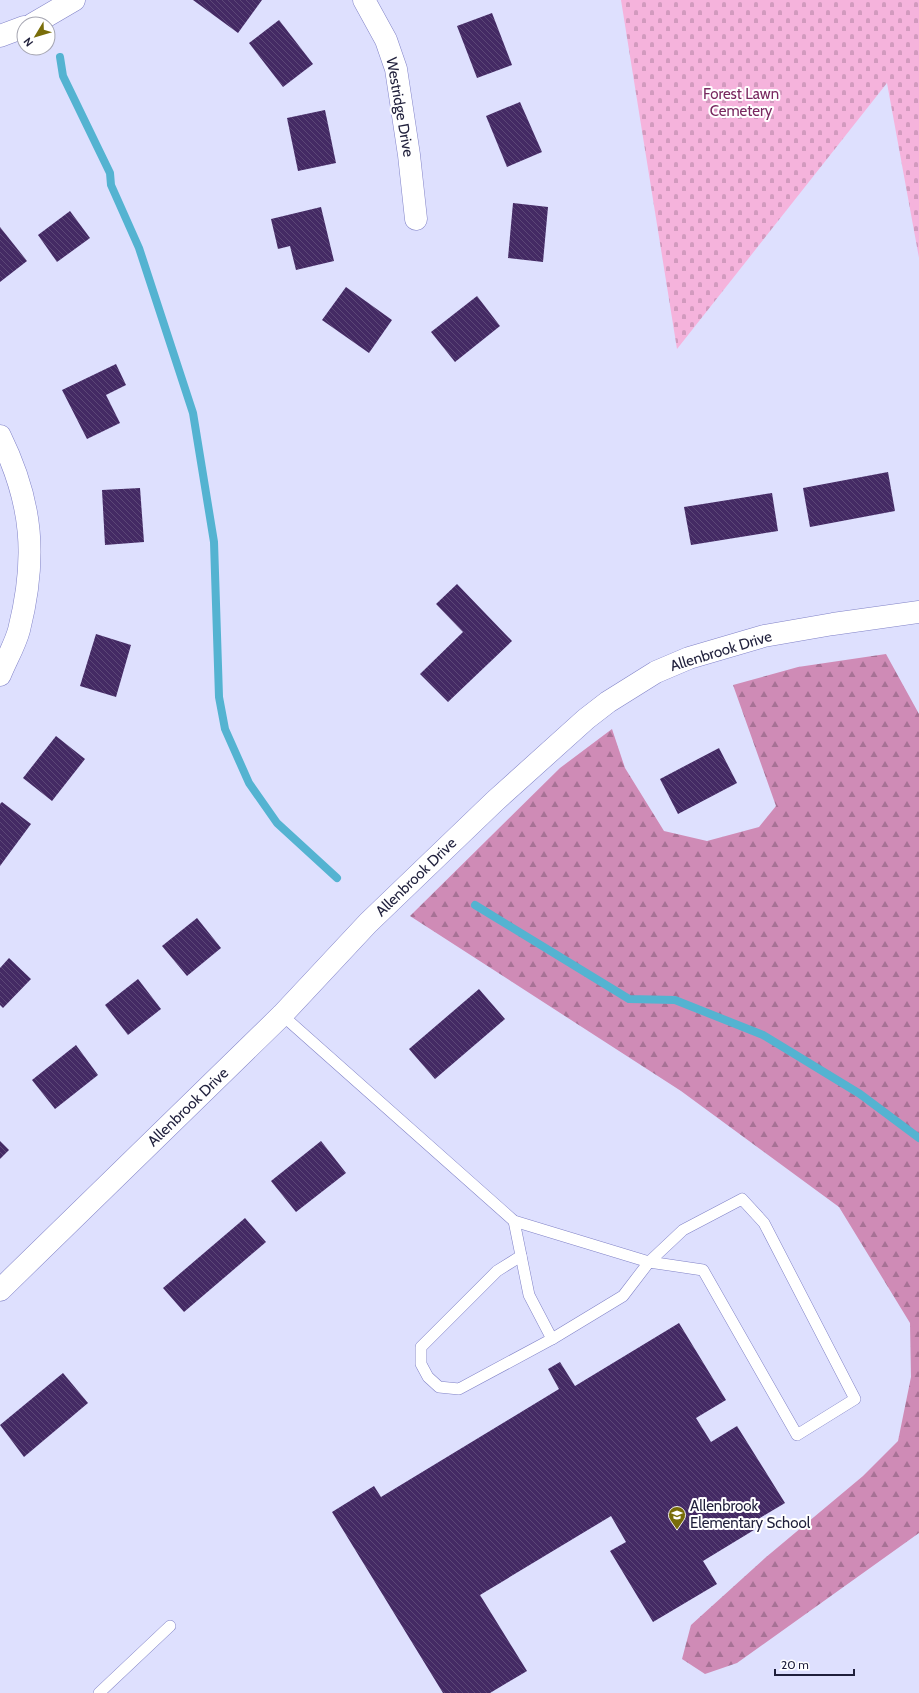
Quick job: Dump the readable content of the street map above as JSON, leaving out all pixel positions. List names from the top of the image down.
{
  "streets": {
    "street": ["Westridge Drive", "Allenbrook Drive"]
  },
  "parks": ["Forest Lawn Cemetery"],
  "places": {
    "school or university": ["Allenbrook Elementary School"]
  },
  "scale_bar": "20 m",
  "north": "bottom left"
}
